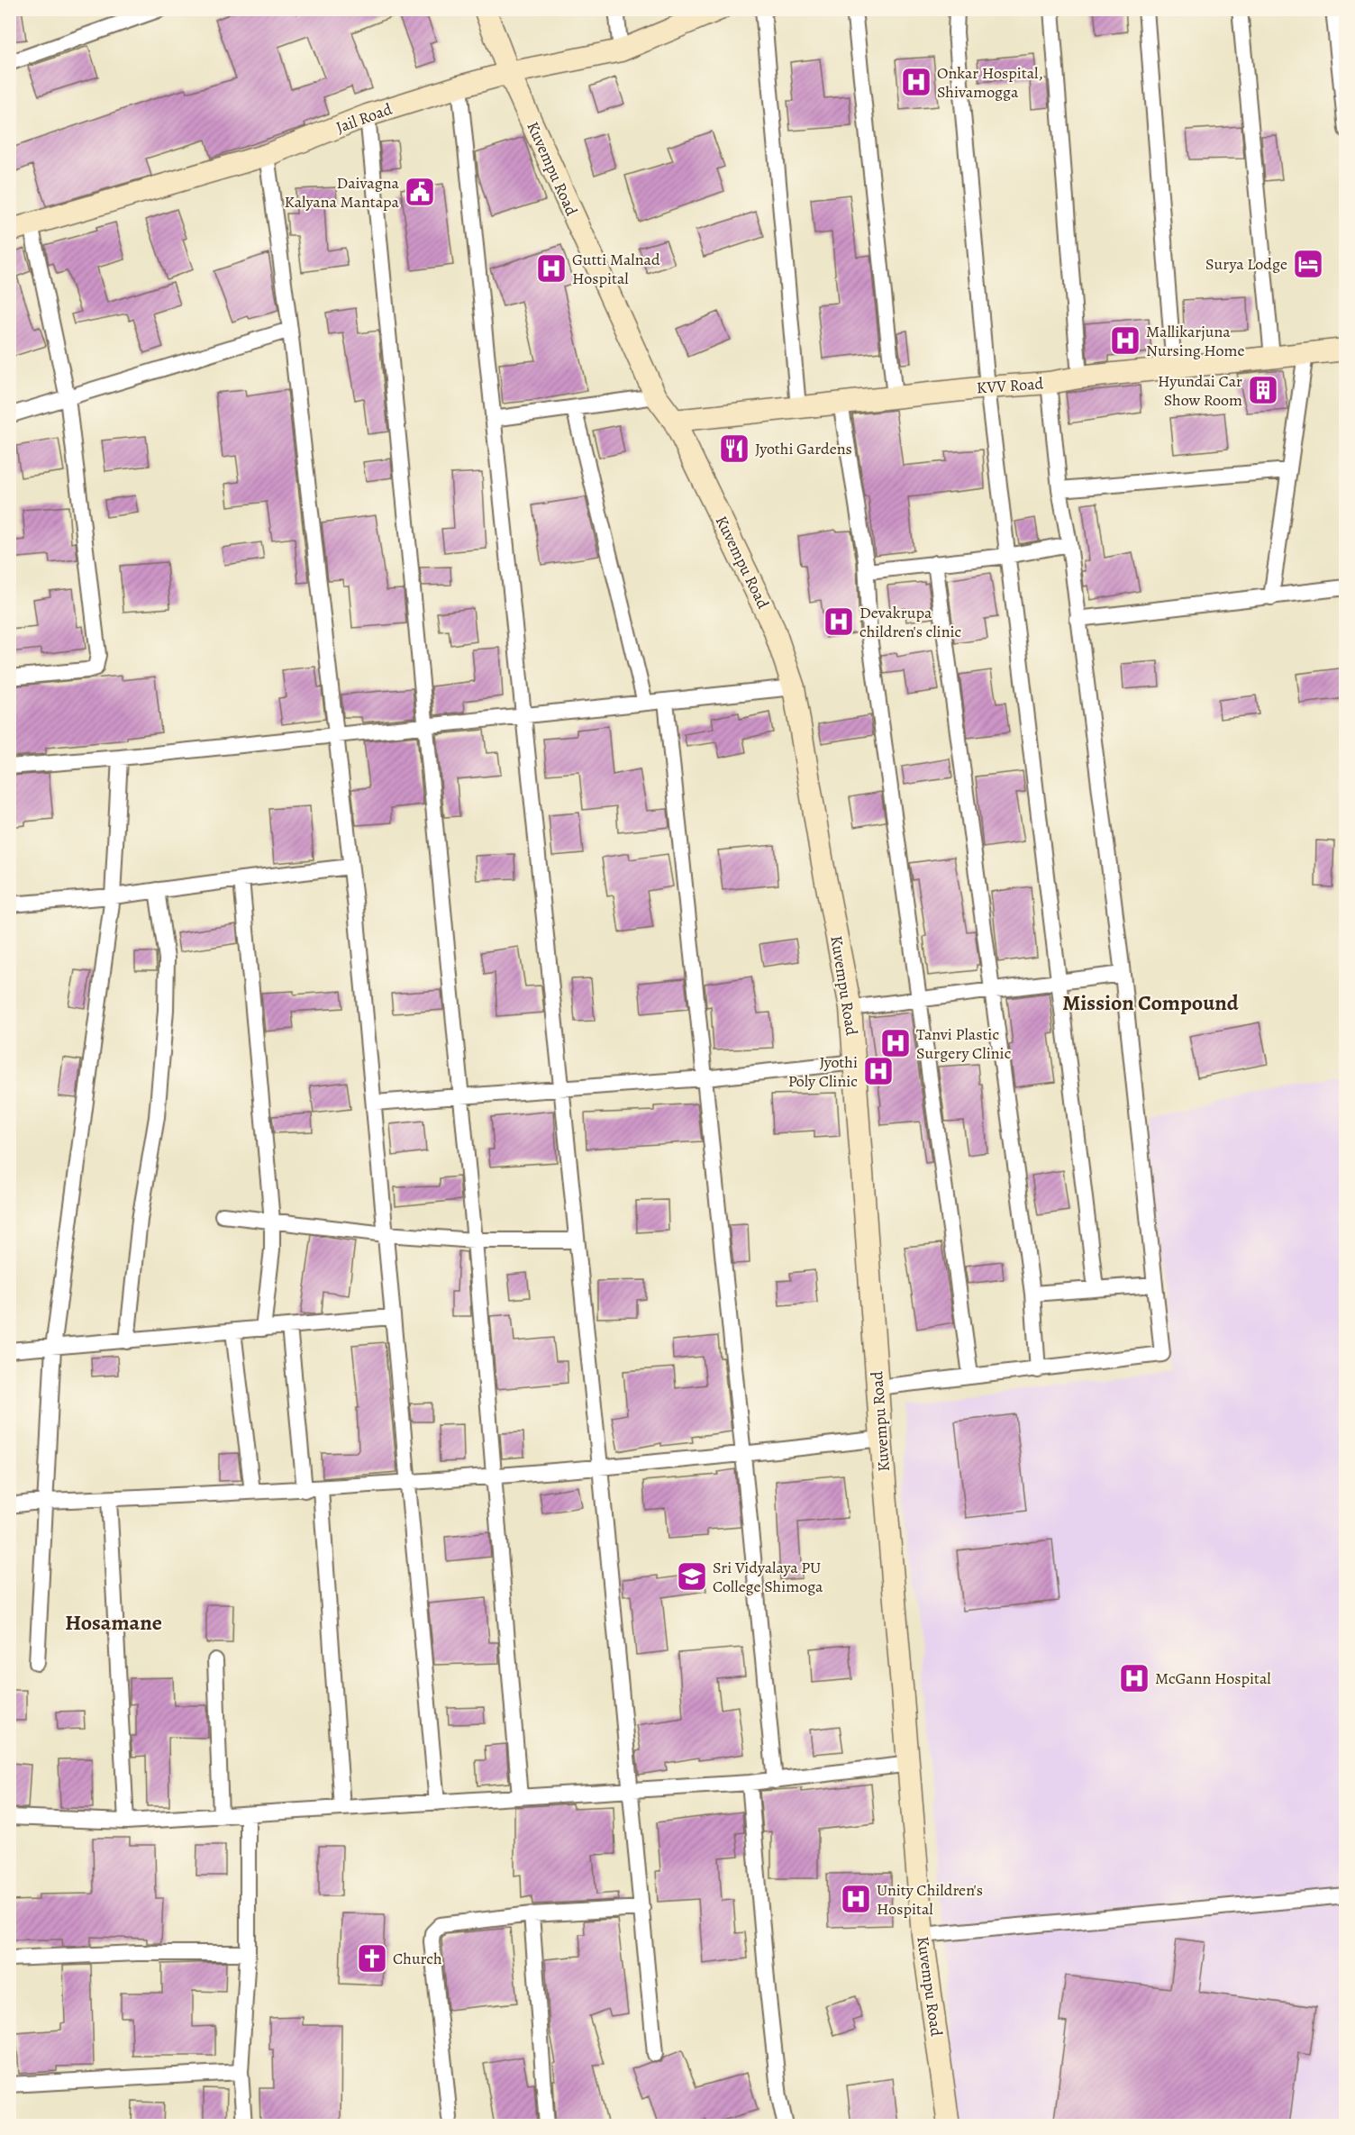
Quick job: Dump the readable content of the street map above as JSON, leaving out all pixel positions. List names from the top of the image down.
{
  "streets": {
    "main road": ["Jail Road", "Kuvempu Road", "KVV Road"]
  },
  "crossings": [
    ["Jail Road", "Kuvempu Road"],
    ["Kuvempu Road", "KVV Road"]
  ],
  "districts": ["Mission Compound", "Hosamane"],
  "places": {
    "hospital": [
      "Onkar Hospital, Shivamogga",
      "Gutti Malnad Hospital",
      "Mallikarjuna Nursing Home",
      "Devakrupa children's clinic",
      "Tanvi Plastic Surgery Clinic",
      "Jyothi Poly Clinic",
      "McGann Hospital",
      "Unity Children's Hospital"
    ],
    "public building": ["Daivagna Kalyana Mantapa"],
    "hotel": ["Surya Lodge"],
    "building": ["Hyundai Car Show Room"],
    "restaurant": ["Jyothi Gardens"],
    "school or university": ["Sri Vidyalaya PU College Shimoga"],
    "church": ["Church"]
  }
}
